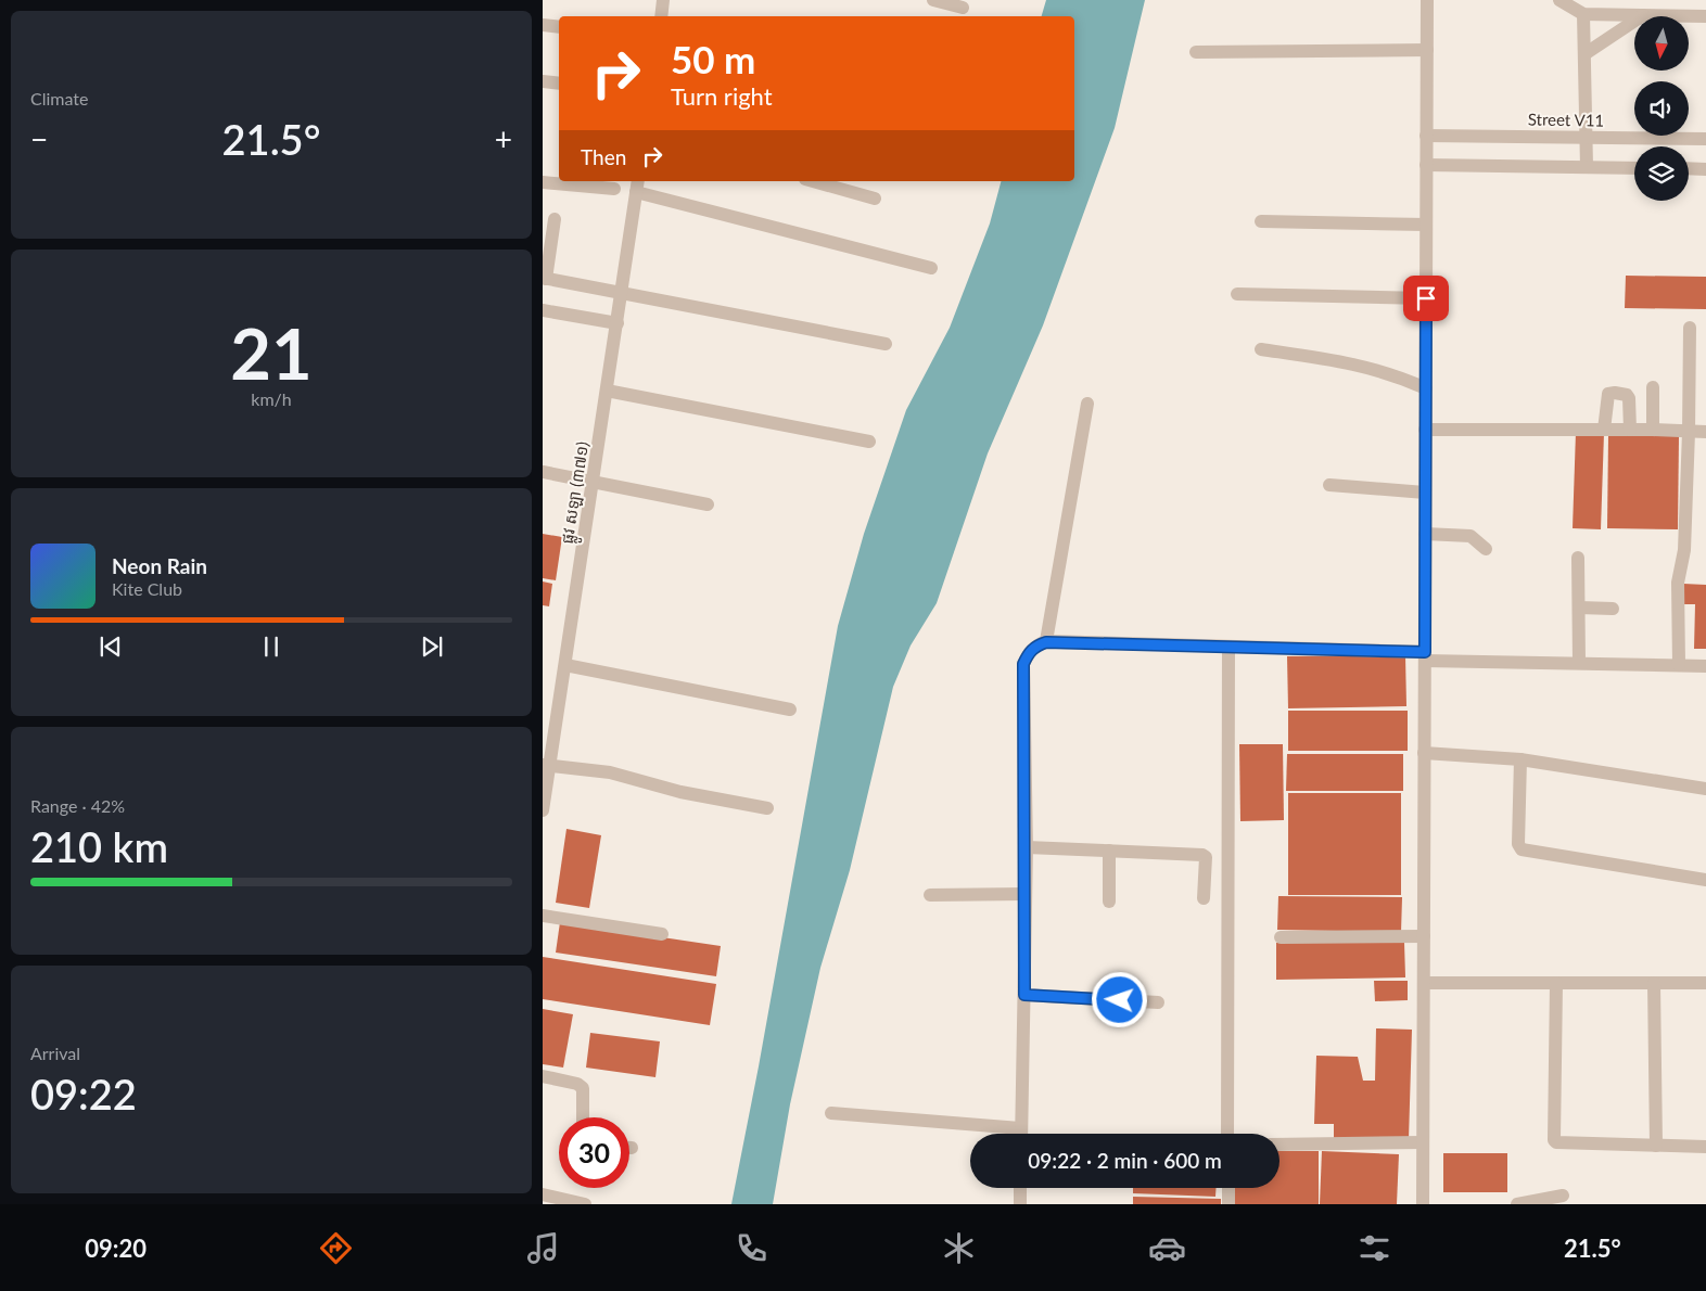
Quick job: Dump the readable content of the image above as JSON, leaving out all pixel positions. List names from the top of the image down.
{
  "streets": {
    "street": ["Street V11", "ផ្លូវ សឡា (៣៧១)"]
  },
  "north": "bottom",
  "page": {
    "tile": [
      "Climate",
      ["21", "km/h"],
      ["Range · 42%", "210 km"],
      ["Arrival", "09:22"]
    ],
    "turn": ["50 m", "Turn right"],
    "heat": ["−", "21.5°", "+"],
    "then": "Then",
    "song": ["Neon Rain", "Kite Club"],
    "limit": "30",
    "trip": "09:22 · 2 min · 600 m",
    "tabs": ["09:20", "21.5°"]
  }
}
